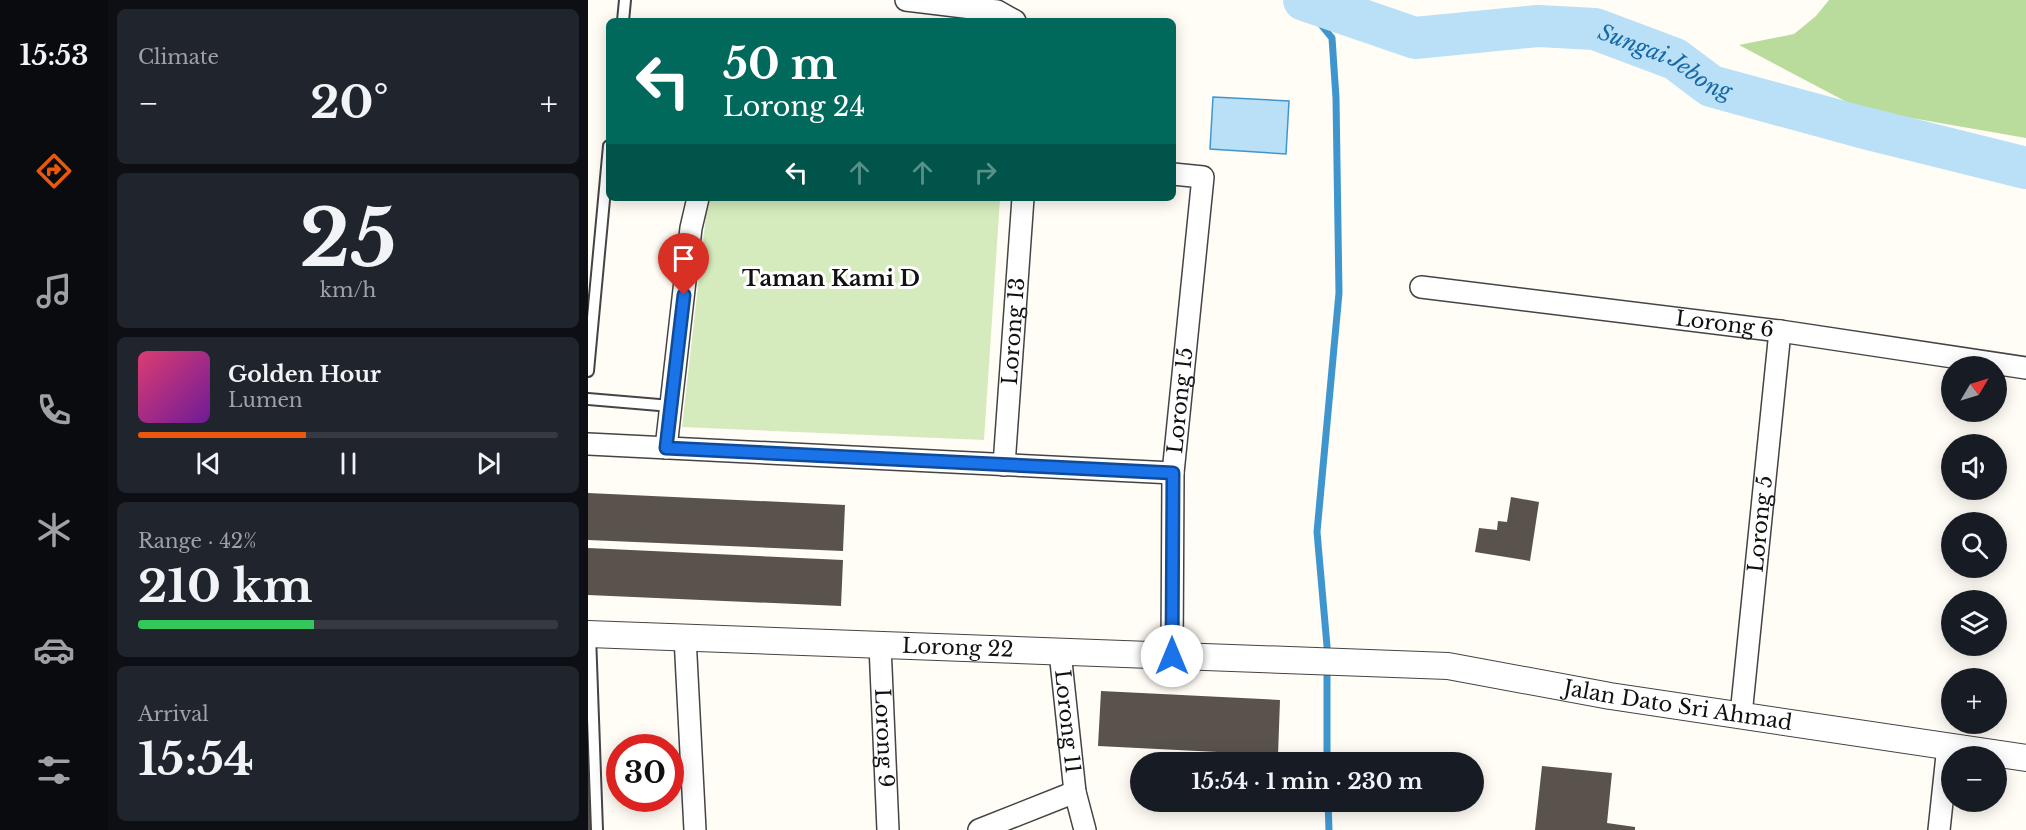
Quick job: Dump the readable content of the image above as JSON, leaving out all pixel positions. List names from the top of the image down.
{
  "streets": {
    "street": [
      "Lorong 6",
      "Lorong 13",
      "Lorong 15",
      "Lorong 5",
      "Lorong 22",
      "Jalan Dato Sri Ahmad",
      "Lorong 11",
      "Lorong 9"
    ]
  },
  "crossings": [
    ["Lorong 6", "Lorong 5"],
    ["Lorong 15", "Lorong 22"],
    ["Lorong 5", "Jalan Dato Sri Ahmad"],
    ["Lorong 22", "Jalan Dato Sri Ahmad"],
    ["Lorong 22", "Lorong 11"],
    ["Lorong 22", "Lorong 9"]
  ],
  "districts": ["Taman Kami D"],
  "water": ["Sungai Jebong"],
  "north": "top right",
  "page": {
    "tabs": "15:53",
    "tile": [
      "Climate",
      ["25", "km/h"],
      ["Range · 42%", "210 km"],
      ["Arrival", "15:54"]
    ],
    "turn": ["50 m", "Lorong 24"],
    "heat": ["−", "20°", "+"],
    "song": ["Golden Hour", "Lumen"],
    "map_buttons": ["+", "−"],
    "limit": "30",
    "trip": "15:54 · 1 min · 230 m"
  }
}
